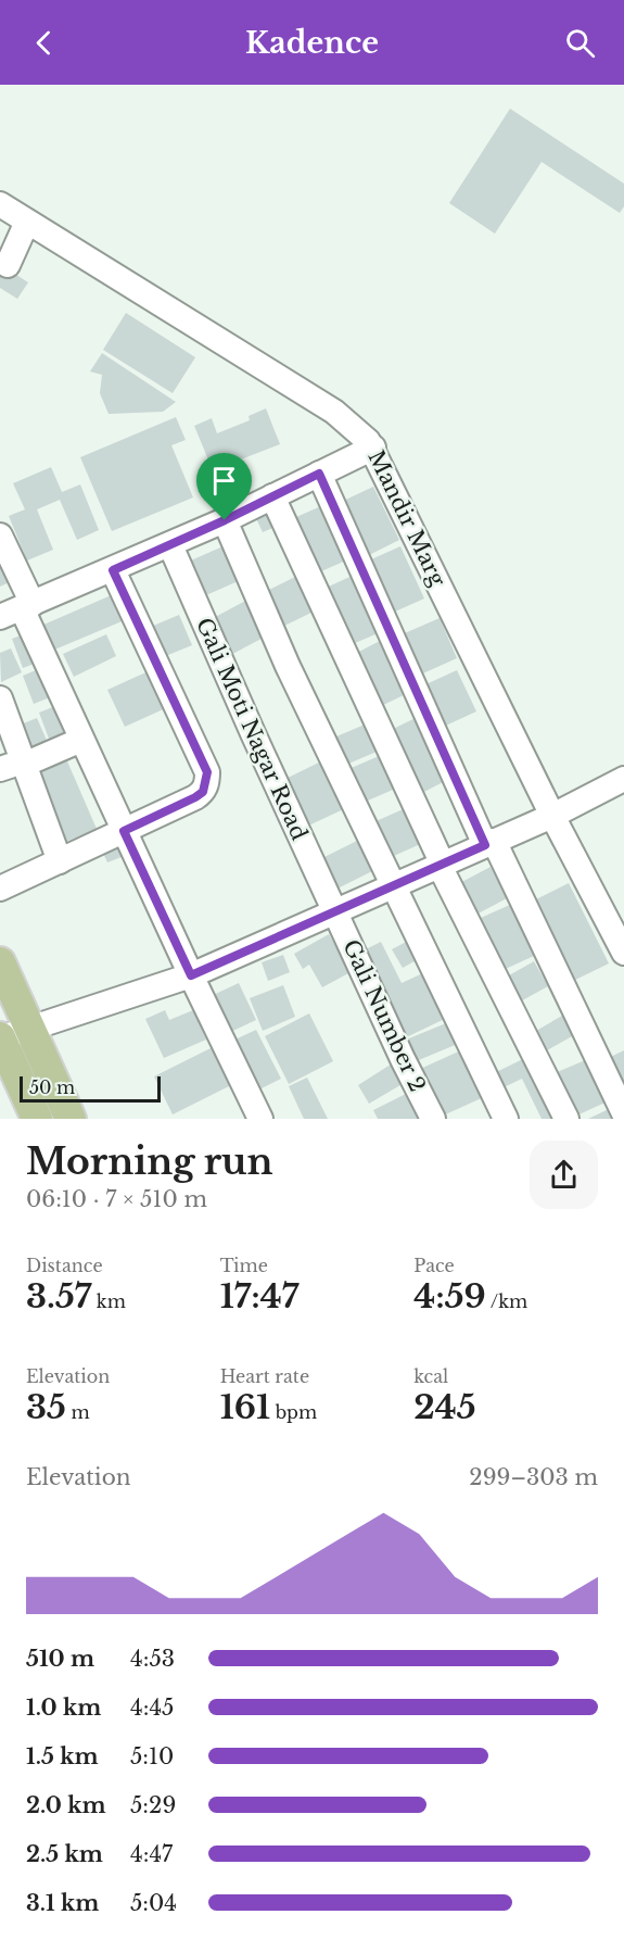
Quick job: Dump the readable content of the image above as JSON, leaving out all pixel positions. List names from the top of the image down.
{
  "streets": {
    "street": ["Mandir Marg", "Gali Moti Nagar Road", "Gali Number 2"]
  },
  "crossings": [
    ["Gali Moti Nagar Road", "Gali Number 2"]
  ],
  "scale_bar": "50 m",
  "page": {
    "header": "Kadence",
    "scale": "50 m",
    "heading": ["Morning run", "06:10 · 7 × 510 m"],
    "stats": [
      ["Distance", "3.57 km"],
      ["Time", "17:47"],
      ["Pace", "4:59 /km"],
      ["Elevation", "35 m"],
      ["Heart rate", "161 bpm"],
      ["kcal", "245"]
    ],
    "chart": ["Elevation", "299–303 m"],
    "list": [
      {
        "name": "510 m",
        "note": "4:53"
      },
      {
        "name": "1.0 km",
        "note": "4:45"
      },
      {
        "name": "1.5 km",
        "note": "5:10"
      },
      {
        "name": "2.0 km",
        "note": "5:29"
      },
      {
        "name": "2.5 km",
        "note": "4:47"
      },
      {
        "name": "3.1 km",
        "note": "5:04"
      }
    ]
  }
}
